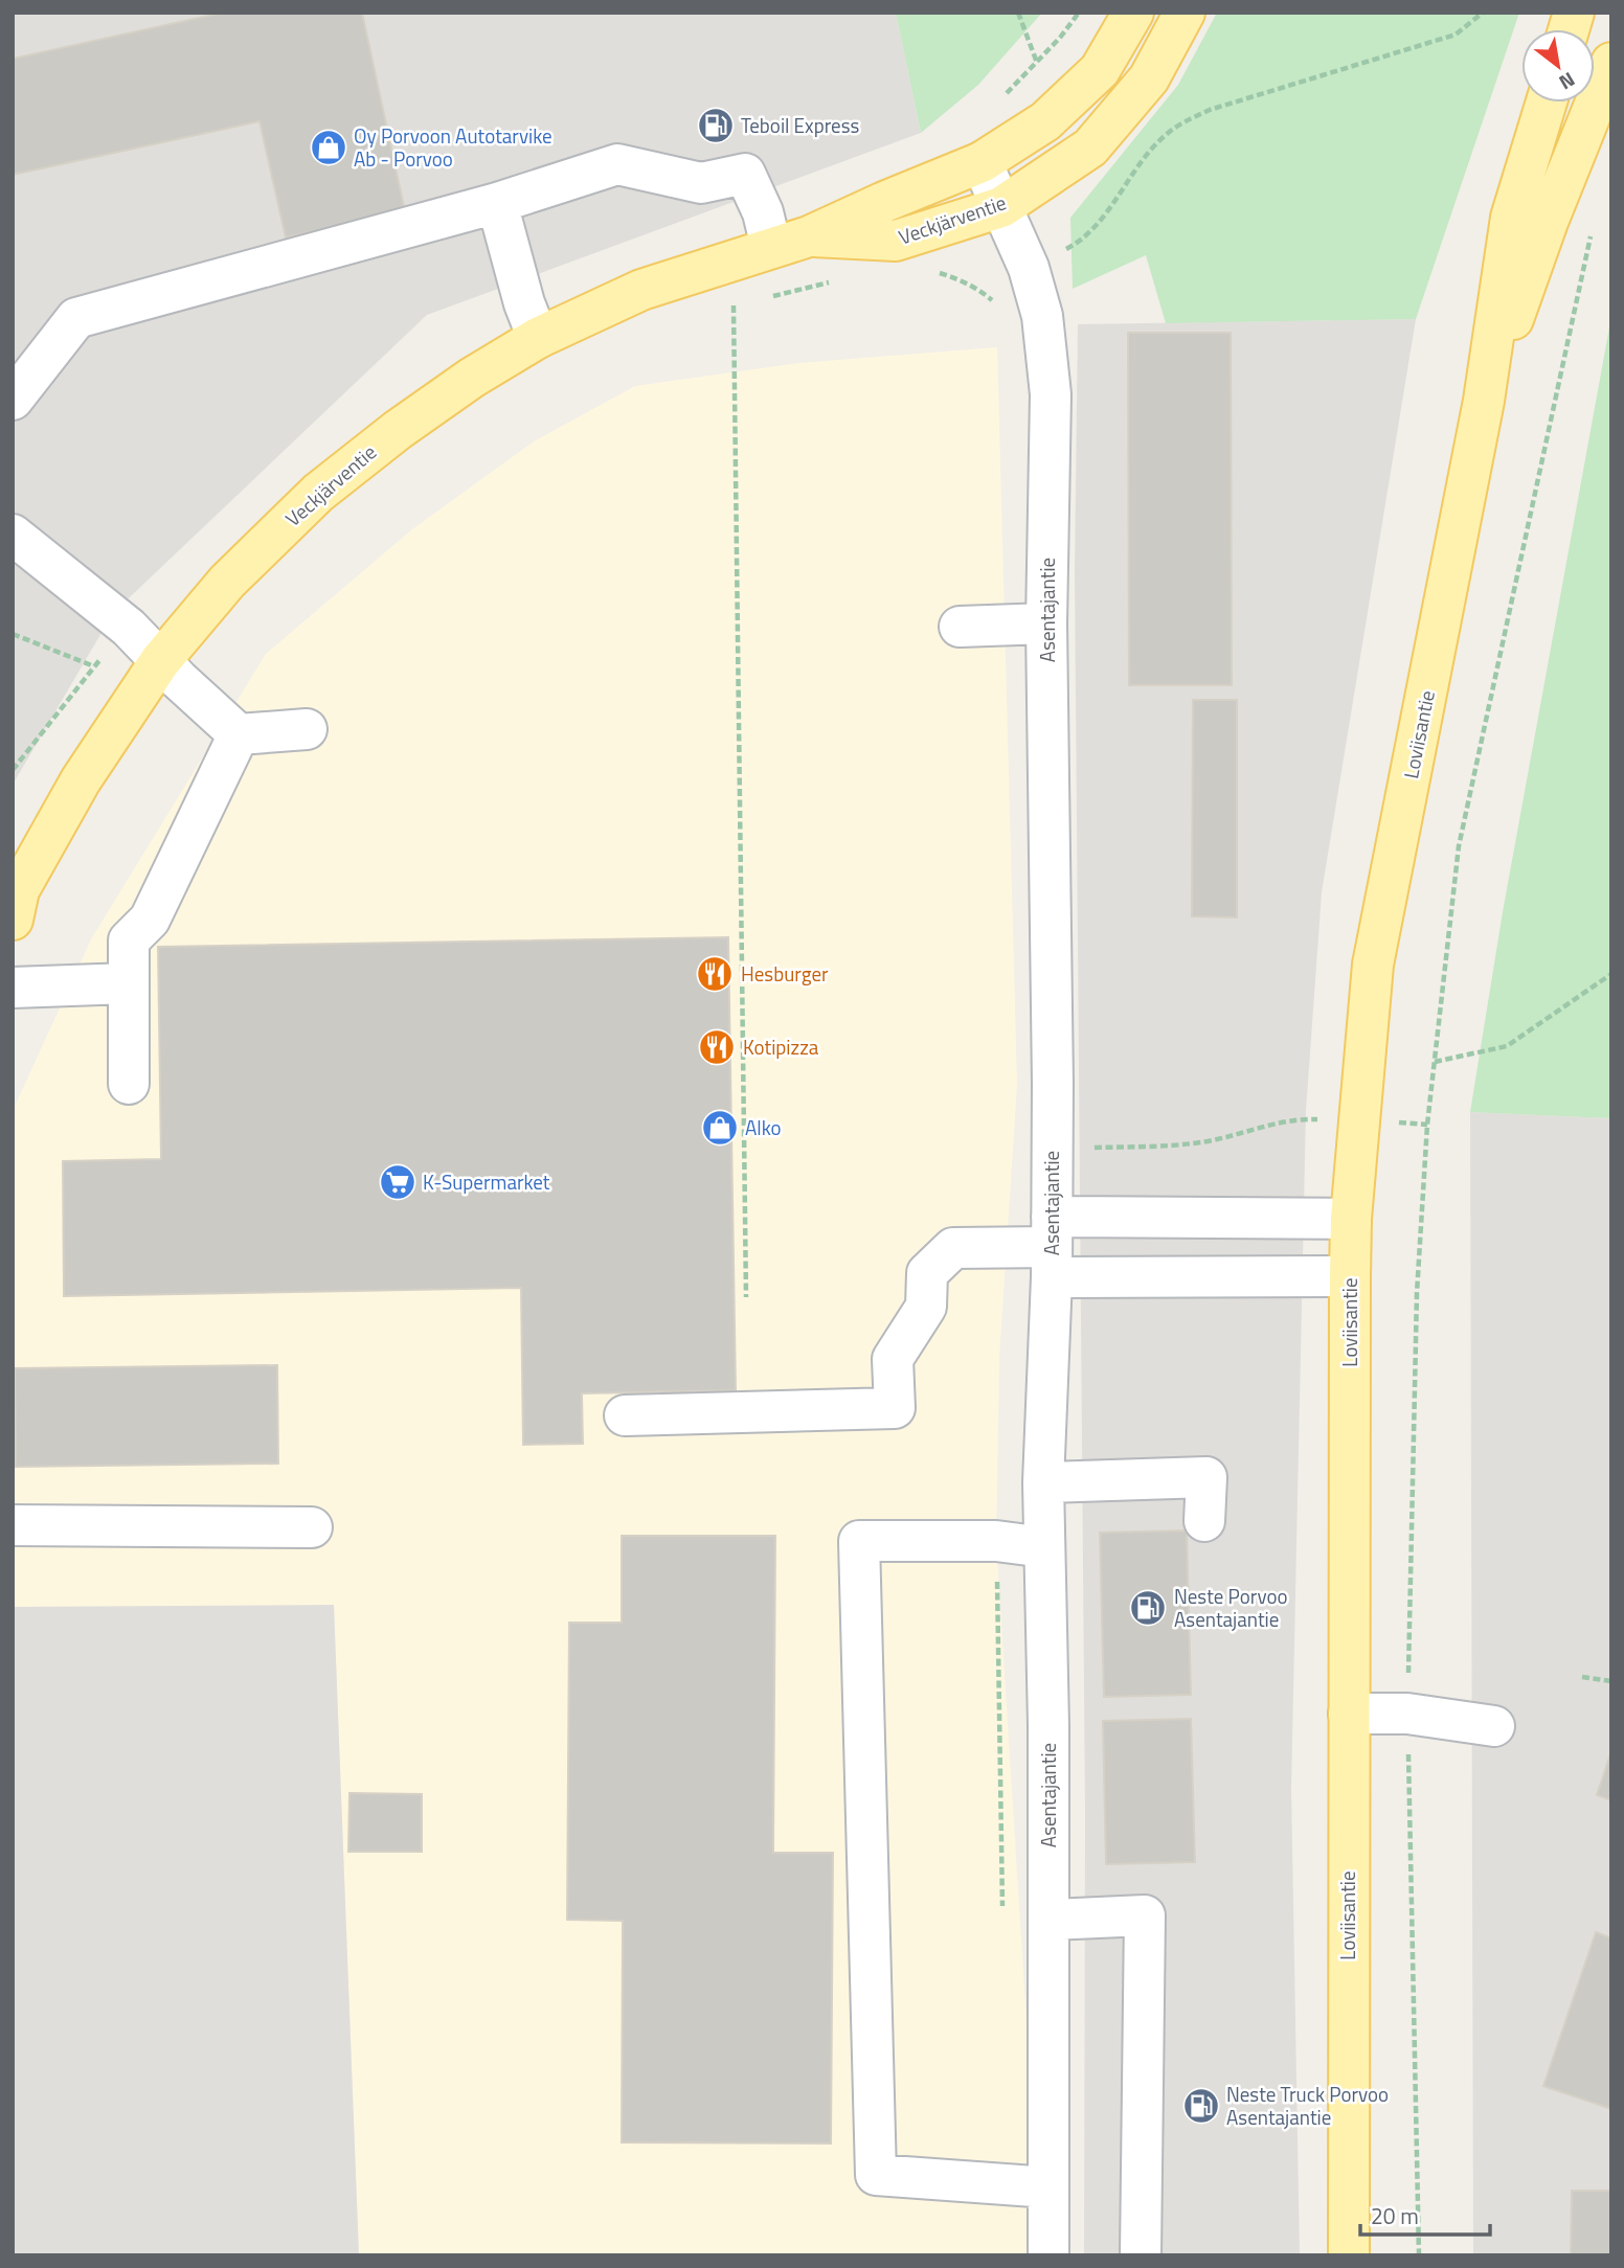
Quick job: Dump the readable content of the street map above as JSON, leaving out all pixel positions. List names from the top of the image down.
{
  "streets": {
    "main road": ["Veckjärventie", "Loviisantie"],
    "street": ["Asentajantie"]
  },
  "crossings": [
    ["Veckjärventie", "Asentajantie"]
  ],
  "places": {
    "fuel station": ["Teboil Express", "Neste Porvoo Asentajantie", "Neste Truck Porvoo Asentajantie"],
    "shop": ["Oy Porvoon Autotarvike Ab - Porvoo", "Alko"],
    "restaurant": ["Hesburger", "Kotipizza"],
    "supermarket": ["K-Supermarket"]
  },
  "scale_bar": "20 m",
  "north": "bottom right"
}
